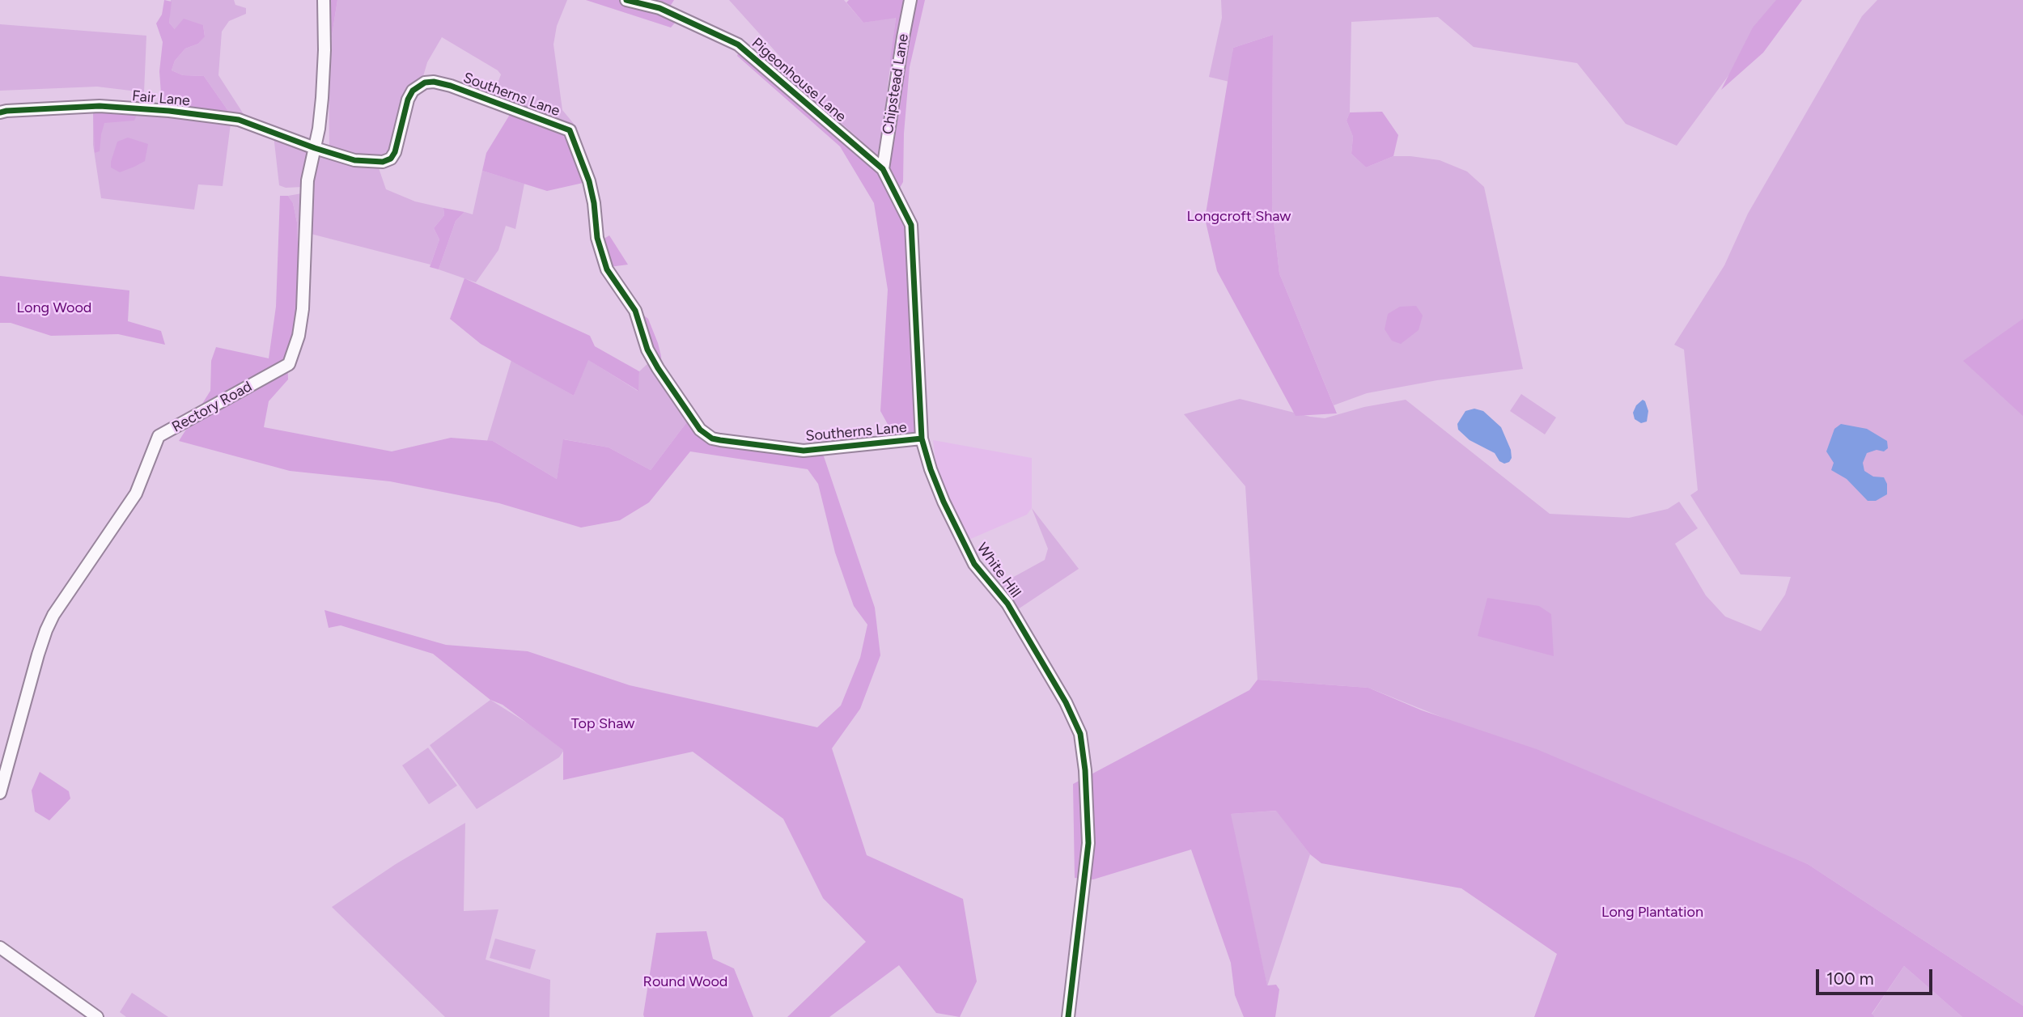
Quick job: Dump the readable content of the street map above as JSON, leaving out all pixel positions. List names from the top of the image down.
{
  "streets": {
    "street": [
      "Pigeonhouse Lane",
      "Chipstead Lane",
      "Southerns Lane",
      "Fair Lane",
      "Rectory Road",
      "White Hill"
    ]
  },
  "crossings": [
    ["Pigeonhouse Lane", "Chipstead Lane"],
    ["Pigeonhouse Lane", "White Hill"],
    ["Chipstead Lane", "White Hill"],
    ["Southerns Lane", "Fair Lane"],
    ["Southerns Lane", "Rectory Road"],
    ["Southerns Lane", "White Hill"],
    ["Fair Lane", "Rectory Road"]
  ],
  "parks": [
    "Longcroft Shaw",
    "Long Wood",
    "Top Shaw",
    "Long Plantation",
    "Round Wood"
  ],
  "scale_bar": "100 m"
}
